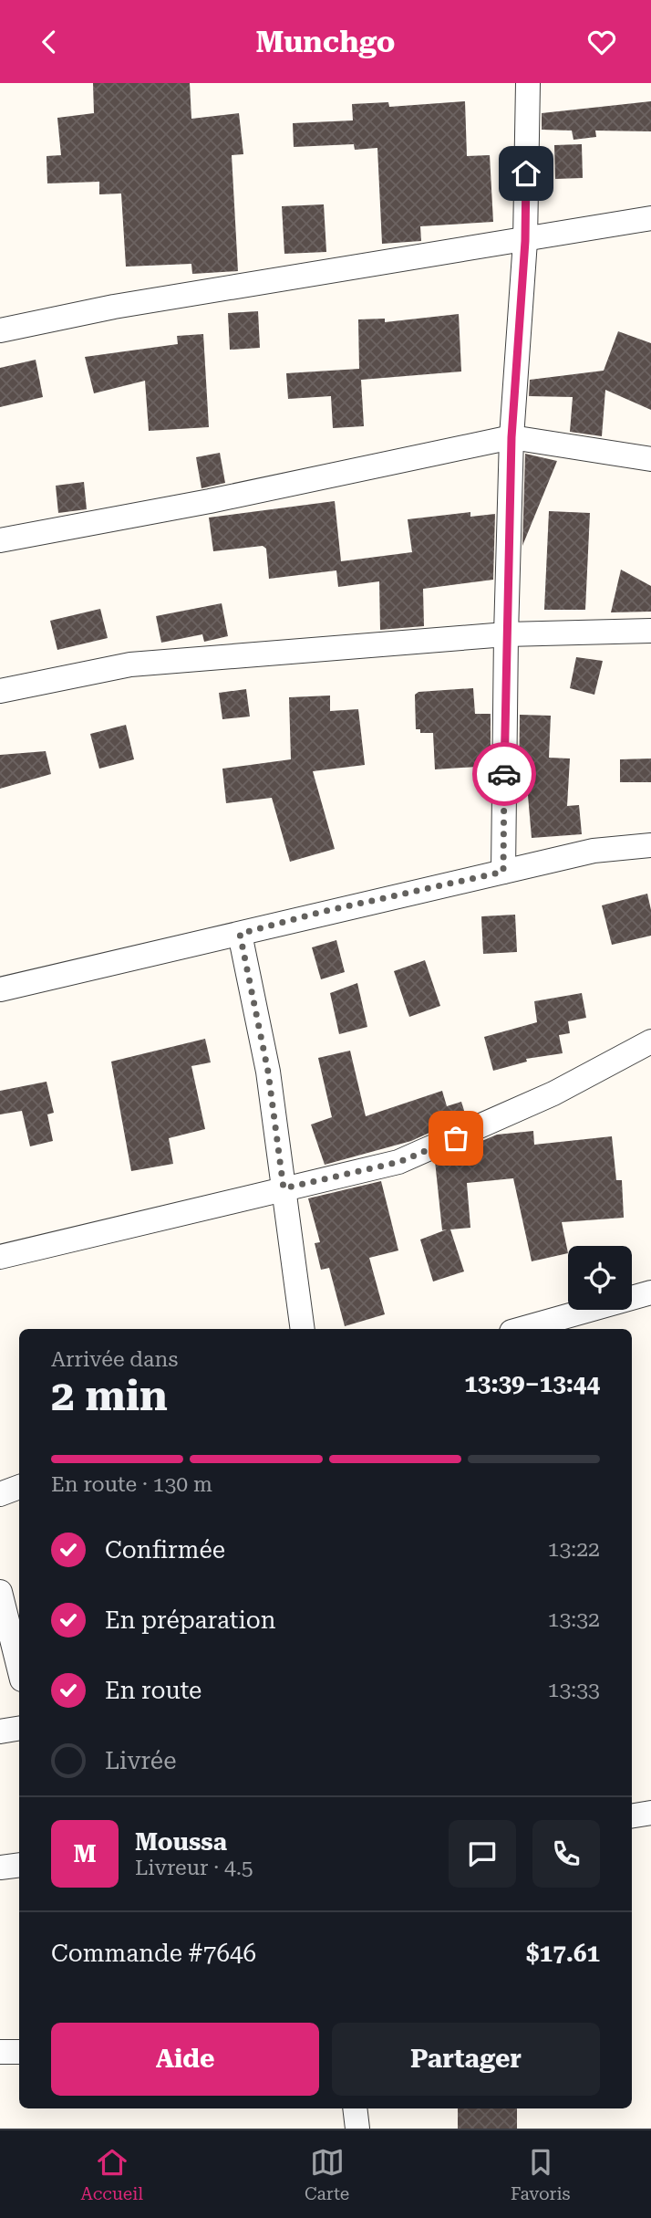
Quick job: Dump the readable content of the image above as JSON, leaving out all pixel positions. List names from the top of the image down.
{
  "page": {
    "header": "Munchgo",
    "heading": ["2 min", "Arrivée dans", "13:39–13:44"],
    "panel": [
      "Moussa",
      "Livreur · 4.5",
      "Commande #7646",
      "$17.61"
    ],
    "bar": "En route · 130 m",
    "list": [
      ["Confirmée", "13:22"],
      ["En préparation", "13:32"],
      ["En route", "13:33"],
      "Livrée"
    ],
    "round": "M",
    "buttons": ["Aide", "Partager"],
    "tabs": ["Accueil", "Carte", "Favoris"]
  }
}
